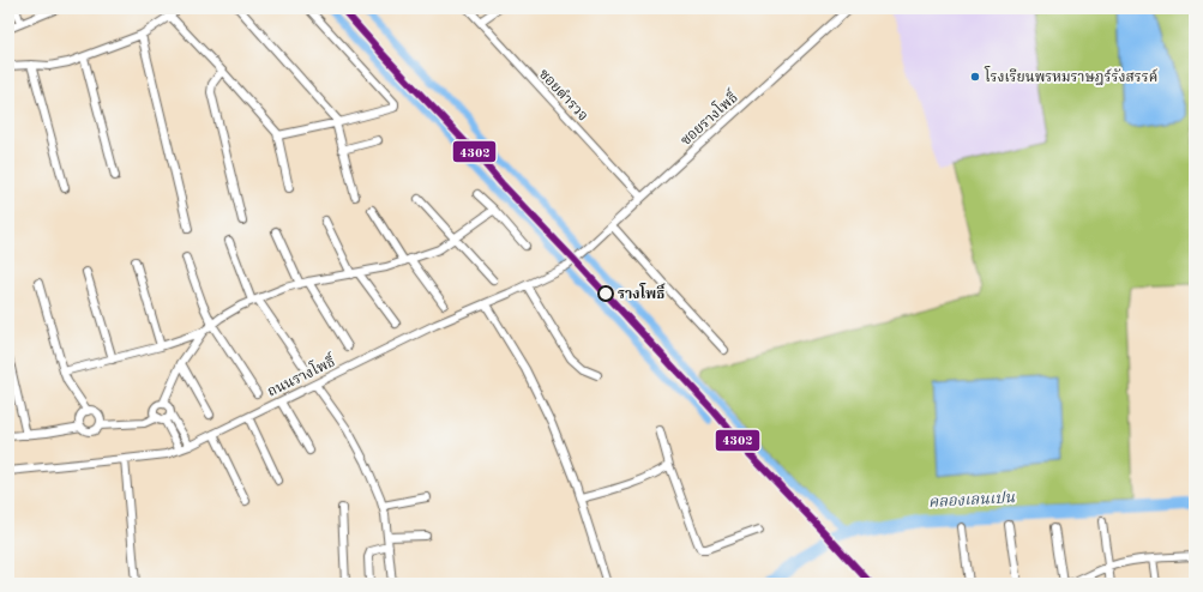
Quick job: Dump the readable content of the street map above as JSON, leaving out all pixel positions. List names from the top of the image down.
{
  "streets": {
    "street": ["ซอยตำรวจ", "ซอยรางโพธิ์", "ถนนรางโพธิ์"]
  },
  "crossings": [
    ["ซอยตำรวจ", "ซอยรางโพธิ์"],
    ["ซอยรางโพธิ์", "ถนนรางโพธิ์"]
  ],
  "water": ["คลองเลนเปน"],
  "places": ["โรงเรียนพรหมราษฎร์รังสรรค์", "รางโพธิ์"],
  "lines": ["transit line 4302"]
}
